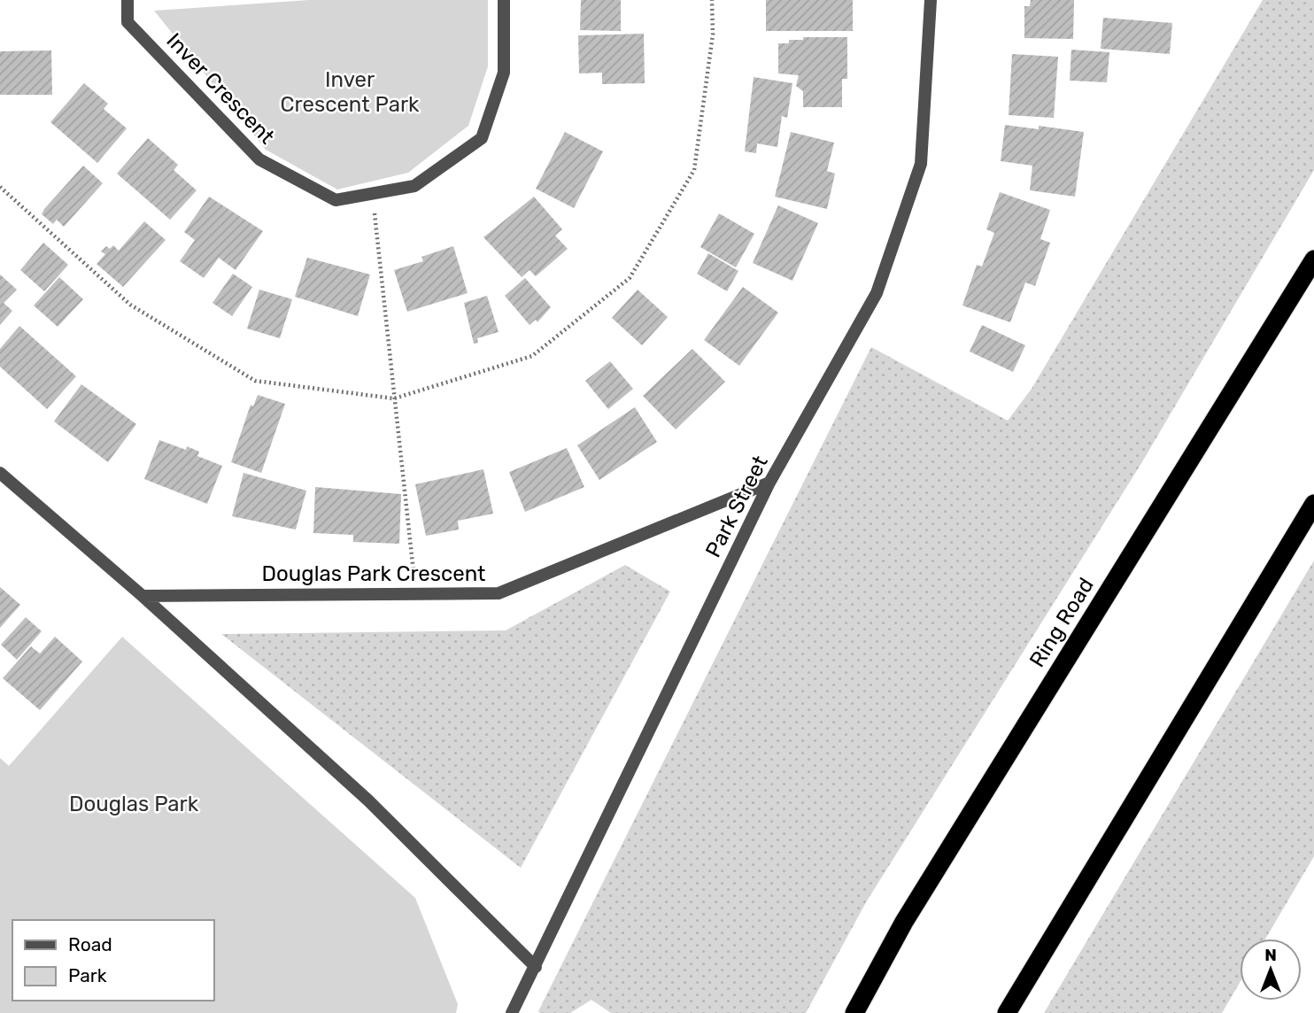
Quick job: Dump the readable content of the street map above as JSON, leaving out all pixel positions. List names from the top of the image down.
{
  "streets": {
    "highway": ["Ring Road"],
    "street": ["Inver Crescent", "Park Street", "Douglas Park Crescent"]
  },
  "crossings": [
    ["Park Street", "Douglas Park Crescent"]
  ],
  "parks": ["Inver Crescent Park", "Douglas Park"],
  "legend": ["Road", "Park"],
  "north": "top"
}
